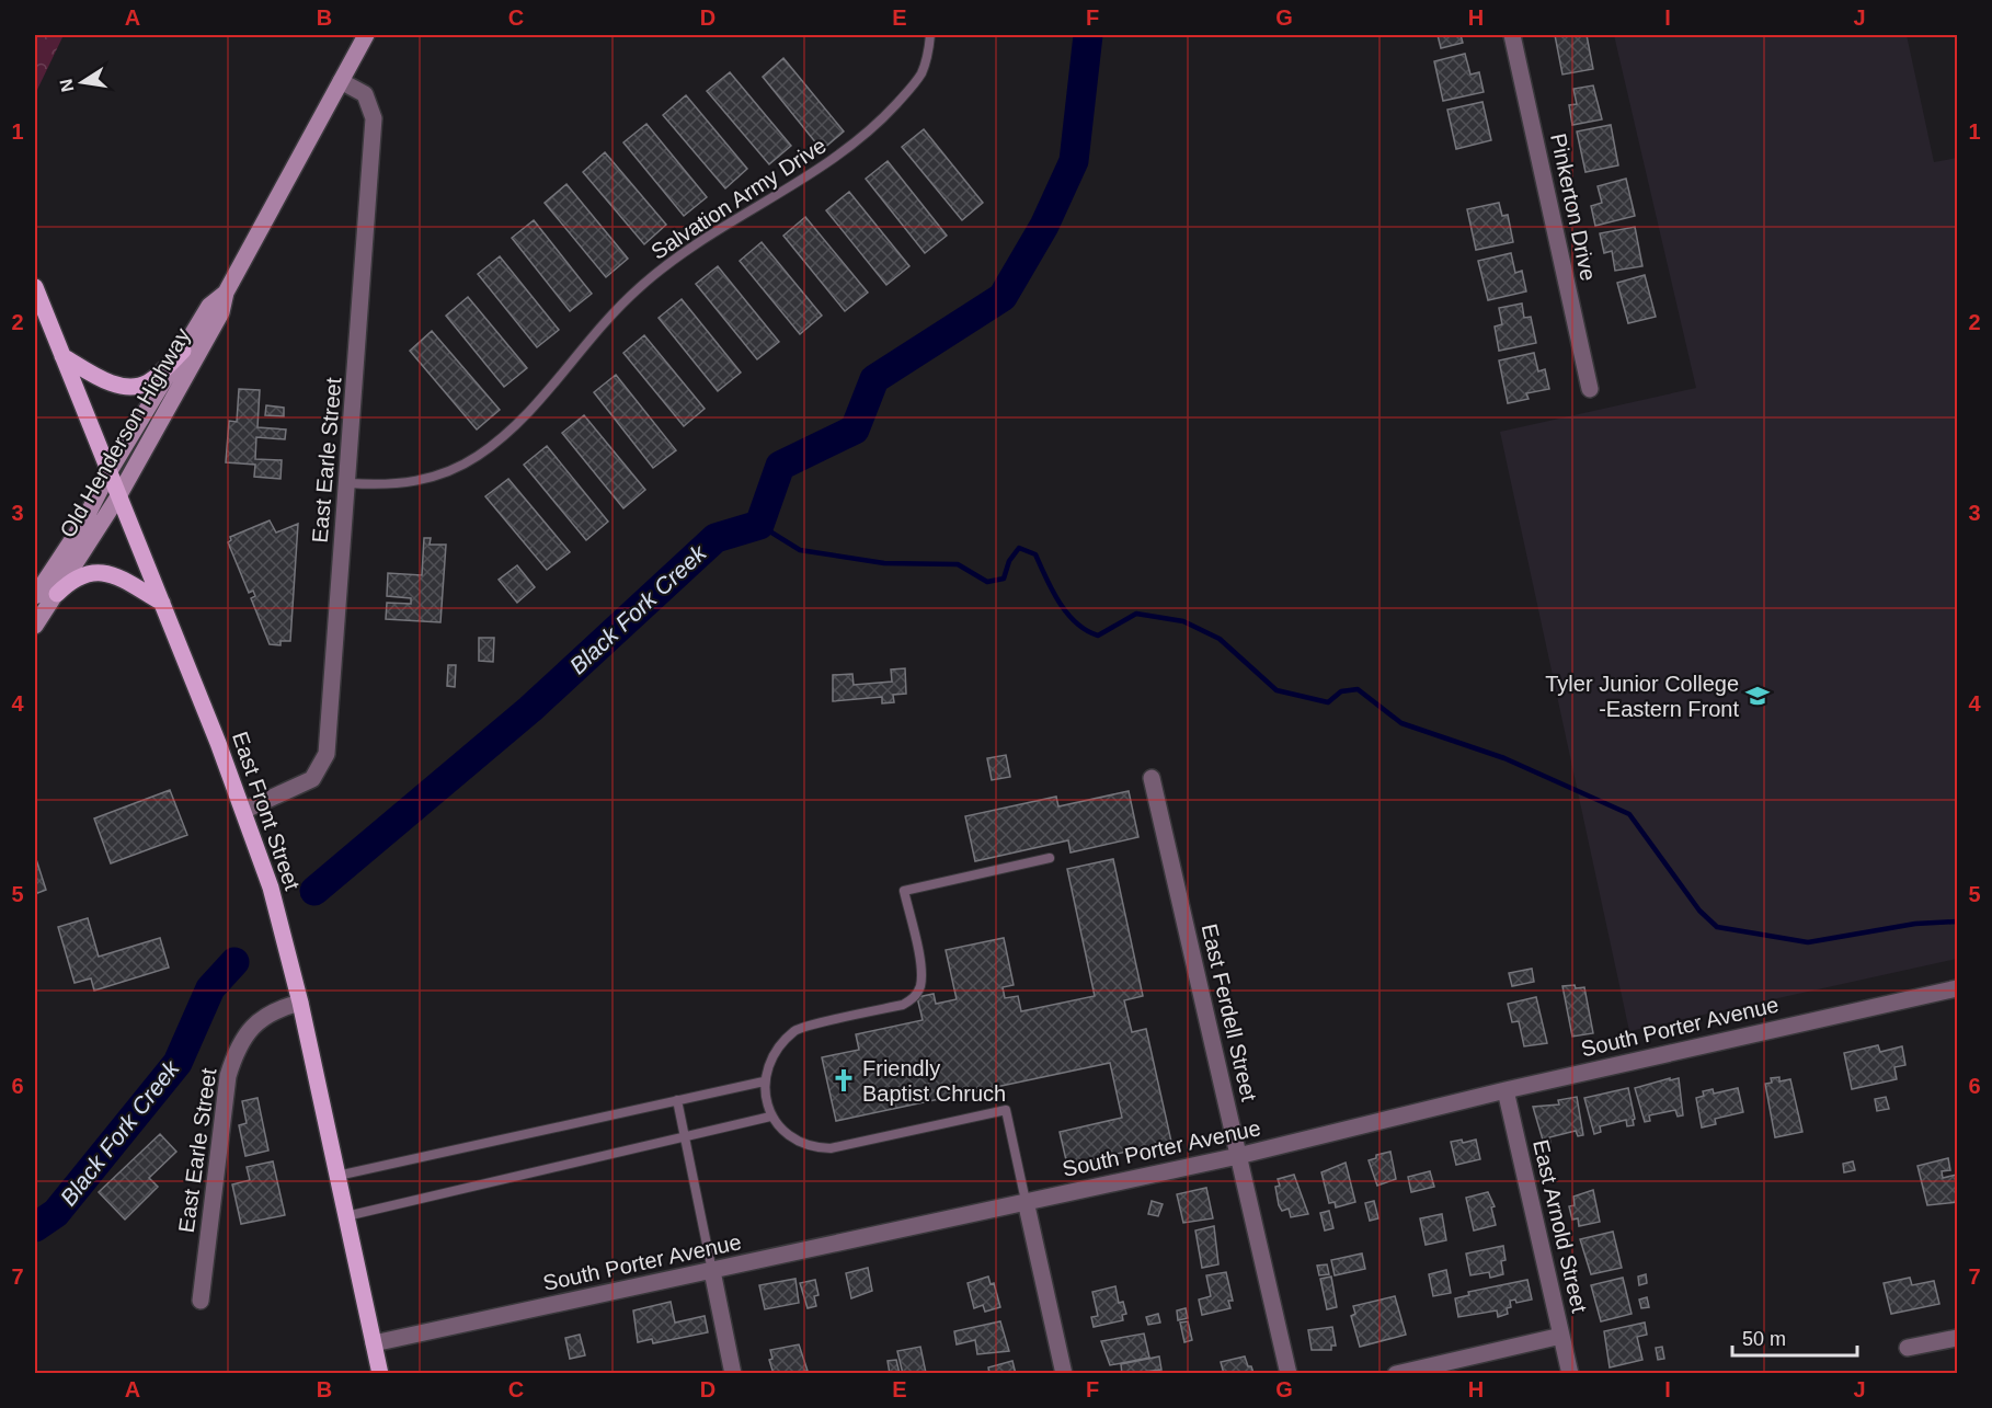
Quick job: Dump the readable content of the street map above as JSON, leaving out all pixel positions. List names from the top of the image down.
{
  "streets": {
    "main road": ["Old Henderson Highway", "East Front Street"],
    "street": [
      "Pinkerton Drive",
      "East Earle Street",
      "East Ferdell Street",
      "South Porter Avenue",
      "East Arnold Street"
    ],
    "lane": ["Salvation Army Drive"]
  },
  "crossings": [
    ["Salvation Army Drive", "East Earle Street"],
    ["Old Henderson Highway", "East Earle Street"],
    ["Old Henderson Highway", "East Front Street"],
    ["East Earle Street", "East Front Street"],
    ["East Front Street", "South Porter Avenue"],
    ["East Ferdell Street", "South Porter Avenue"],
    ["South Porter Avenue", "East Arnold Street"]
  ],
  "water": ["Black Fork Creek"],
  "places": {
    "school or university": ["Tyler Junior College -Eastern Front"],
    "church": ["Friendly Baptist Chruch"]
  },
  "scale_bar": "50 m",
  "north": "left",
  "grid": {
    "columns": [
      "A",
      "B",
      "C",
      "D",
      "E",
      "F",
      "G",
      "H",
      "I",
      "J"
    ],
    "rows": [
      "1",
      "2",
      "3",
      "4",
      "5",
      "6",
      "7"
    ]
  }
}
